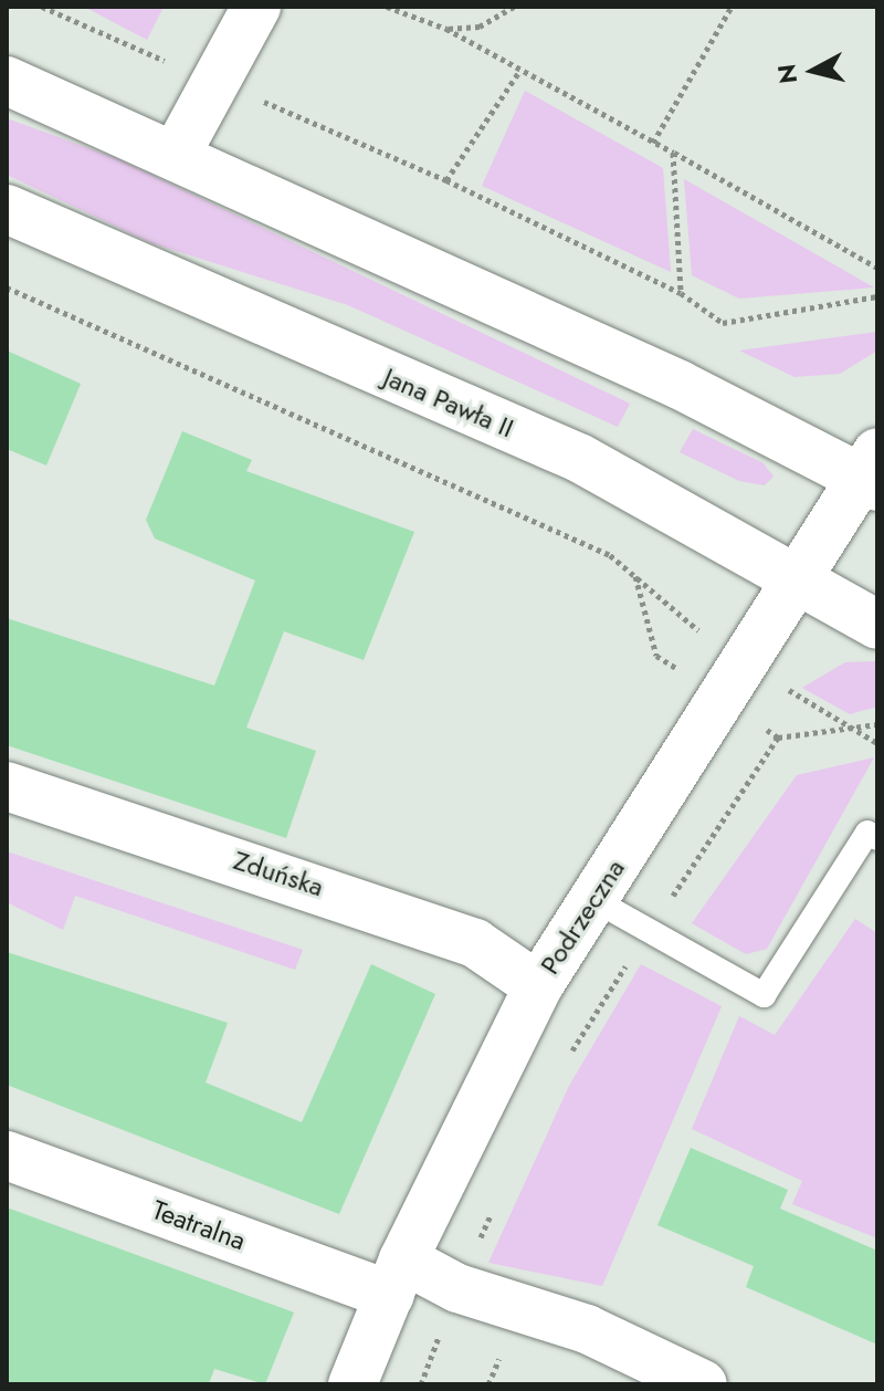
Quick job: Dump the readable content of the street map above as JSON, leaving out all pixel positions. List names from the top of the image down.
{
  "streets": {
    "street": [
      "Jana Pawła II",
      "Zduńska",
      "Podrzeczna",
      "Teatralna"
    ]
  },
  "crossings": [
    ["Jana Pawła II", "Podrzeczna"],
    ["Zduńska", "Podrzeczna"],
    ["Podrzeczna", "Teatralna"]
  ],
  "north": "left"
}
